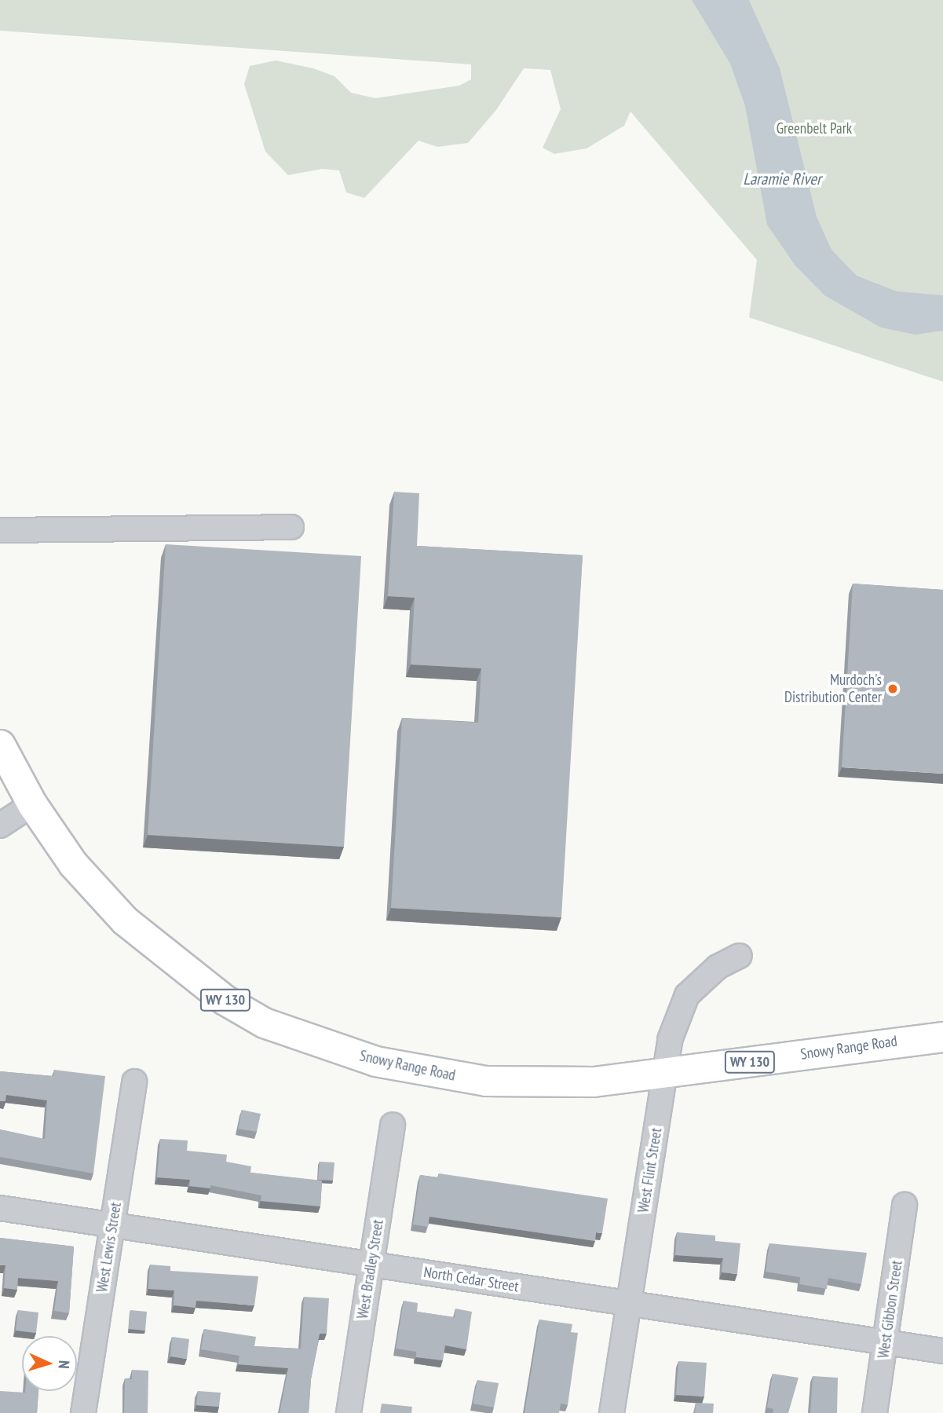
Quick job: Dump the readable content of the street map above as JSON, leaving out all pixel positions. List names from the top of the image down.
{
  "streets": {
    "main road": ["WY 130", "Snowy Range Road"],
    "street": [
      "West Flint Street",
      "West Lewis Street",
      "West Bradley Street",
      "North Cedar Street",
      "West Gibbon Street"
    ]
  },
  "crossings": [
    ["Snowy Range Road", "West Flint Street"],
    ["West Flint Street", "North Cedar Street"],
    ["West Lewis Street", "North Cedar Street"],
    ["West Bradley Street", "North Cedar Street"],
    ["North Cedar Street", "West Gibbon Street"]
  ],
  "water": ["Laramie River"],
  "parks": ["Greenbelt Park"],
  "places": ["Murdoch's Distribution Center"],
  "north": "right"
}
